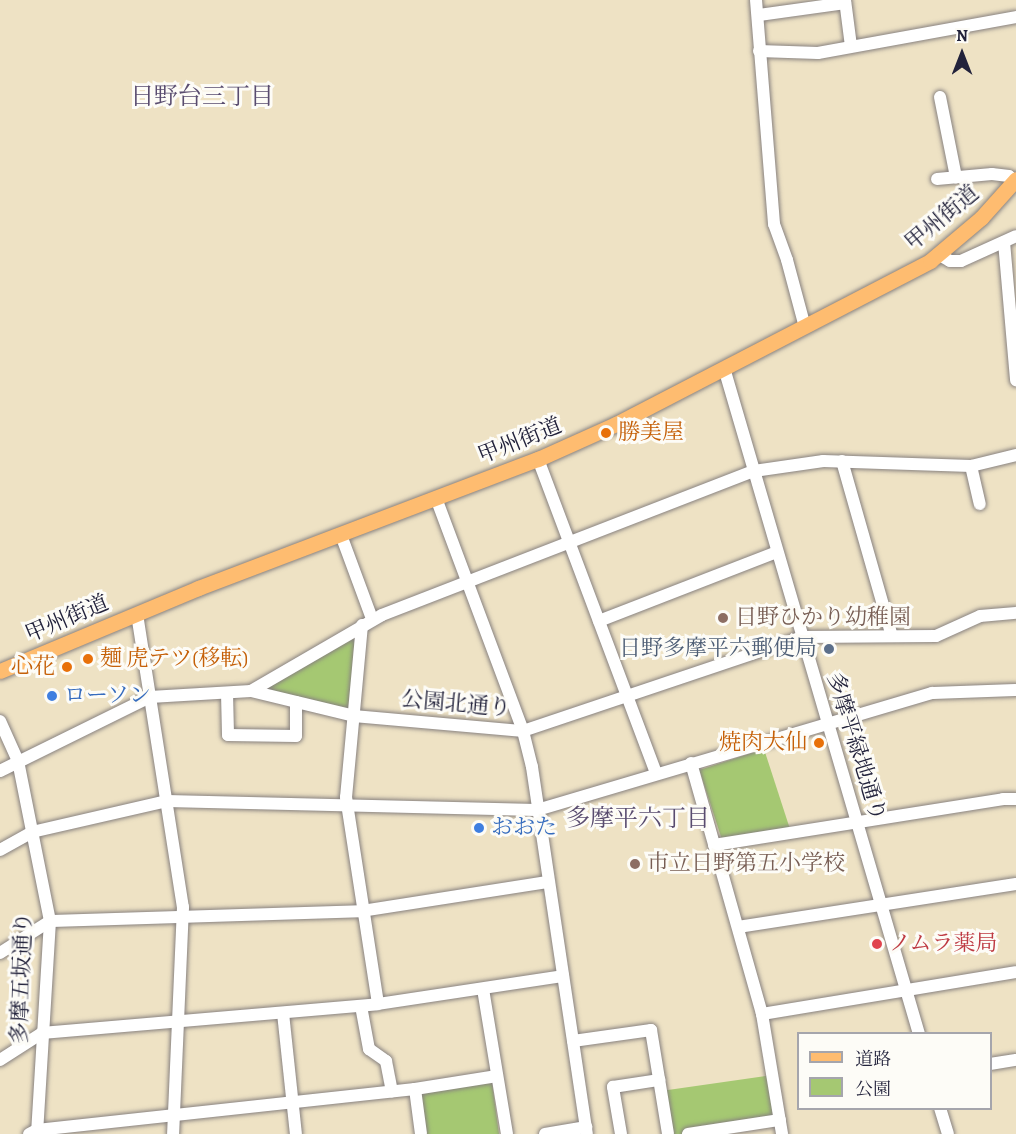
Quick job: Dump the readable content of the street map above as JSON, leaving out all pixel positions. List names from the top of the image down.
{
  "streets": {
    "main road": ["甲州街道"],
    "street": ["公園北通り", "多摩平緑地通り", "多摩五坂通り"]
  },
  "crossings": [
    ["甲州街道", "多摩平緑地通り"],
    ["公園北通り", "多摩平緑地通り"],
    ["公園北通り", "多摩五坂通り"]
  ],
  "districts": ["日野台三丁目", "多摩平六丁目"],
  "places": [
    "勝美屋",
    "日野ひかり幼稚園",
    "日野多摩平六郵便局",
    "麺 虎テツ(移転)",
    "心花",
    "ローソン",
    "焼肉大仙",
    "おおた",
    "市立日野第五小学校",
    "ノムラ薬局"
  ],
  "legend": ["道路", "公園"],
  "north": "top"
}
